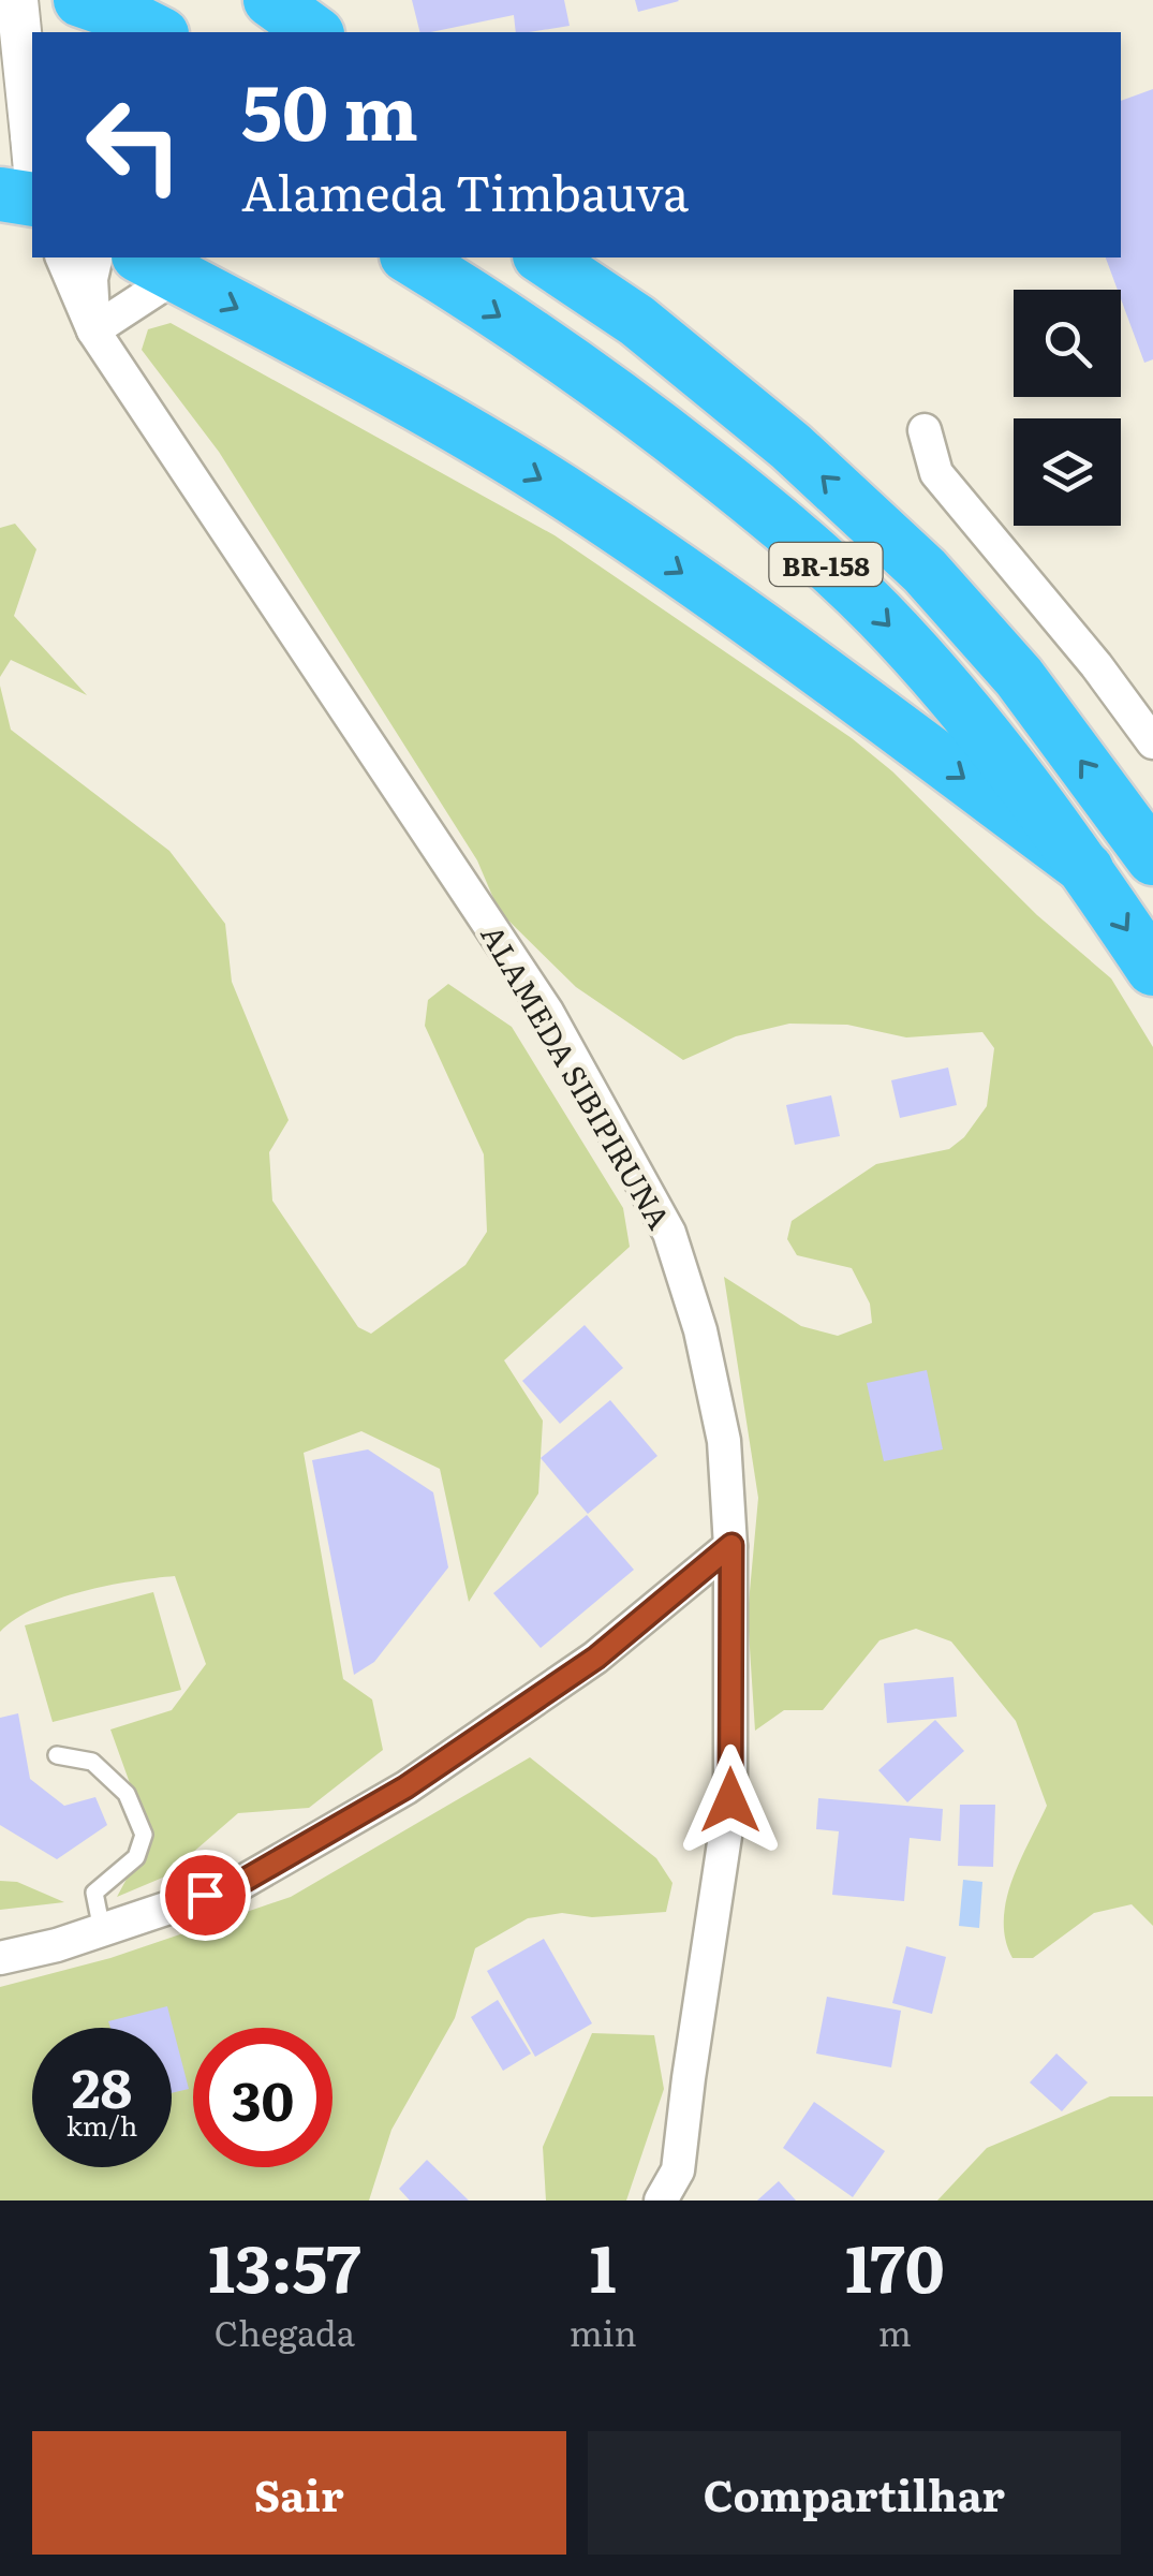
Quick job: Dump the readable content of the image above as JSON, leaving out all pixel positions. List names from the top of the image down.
{
  "streets": {
    "highway": ["BR-158"],
    "street": ["ALAMEDA SIBIPIRUNA"]
  },
  "page": {
    "turn": ["50 m", "Alameda Timbauva"],
    "speed": "28 km/h",
    "limit": "30",
    "eta": [
      "13:57",
      "Chegada",
      "1",
      "min",
      "170",
      "m"
    ],
    "buttons": ["Sair", "Compartilhar"]
  }
}
